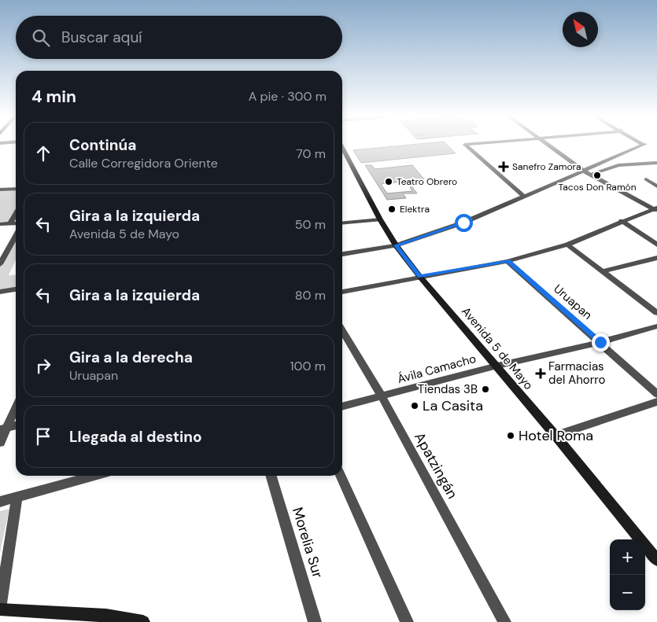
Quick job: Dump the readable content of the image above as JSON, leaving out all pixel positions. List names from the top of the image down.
{
  "streets": {
    "street": [
      "Uruapan",
      "Avenida 5 de Mayo",
      "Ávila Camacho",
      "Apatzingán",
      "Morelia Sur"
    ]
  },
  "crossings": [
    ["Uruapan", "Ávila Camacho"],
    ["Avenida 5 de Mayo", "Ávila Camacho"],
    ["Ávila Camacho", "Apatzingán"]
  ],
  "places": {
    "health": ["Sanefro Zamora", "Farmacias del Ahorro"],
    "other": [
      "Tacos Don Ramón",
      "Teatro Obrero",
      "Elektra",
      "Tiendas 3B",
      "La Casita",
      "Hotel Roma"
    ]
  },
  "north": "top left",
  "page": {
    "search": "Buscar aquí",
    "heading": ["4 min", "A pie · 300 m"],
    "list": [
      ["Continúa", "Calle Corregidora Oriente", "70 m"],
      ["Gira a la izquierda", "Avenida 5 de Mayo", "50 m"],
      ["Gira a la izquierda", "80 m"],
      ["Gira a la derecha", "Uruapan", "100 m"],
      "Llegada al destino"
    ],
    "map_buttons": ["+", "−"]
  }
}
